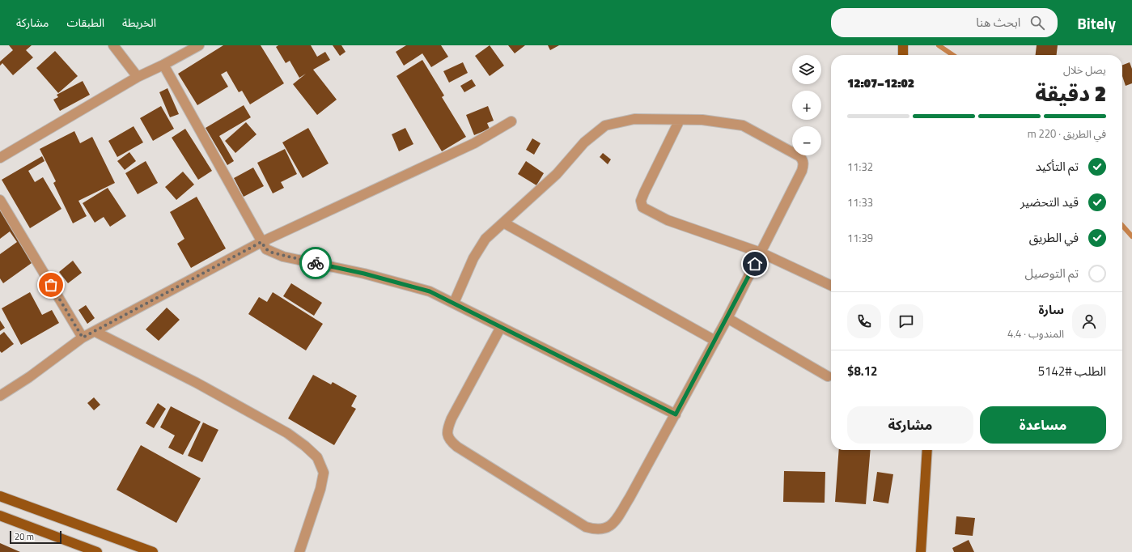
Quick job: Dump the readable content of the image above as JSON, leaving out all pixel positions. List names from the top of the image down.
{
  "scale_bar": "20 m",
  "page": {
    "header": "Bitely",
    "search": "ابحث هنا",
    "nav": ["الخريطة", "الطبقات", "مشاركة"],
    "map_buttons": ["+", "−"],
    "heading": ["2 دقيقة", "يصل خلال", "12:02–12:07"],
    "panel": [
      "سارة",
      "المندوب · 4.4",
      "الطلب #5142",
      "$8.12"
    ],
    "bar": "في الطريق · 220 m",
    "list": [
      ["تم التأكيد", "11:32"],
      ["قيد التحضير", "11:33"],
      ["في الطريق", "11:39"],
      "تم التوصيل"
    ],
    "buttons": ["مساعدة", "مشاركة"],
    "scale": "20 m"
  }
}
